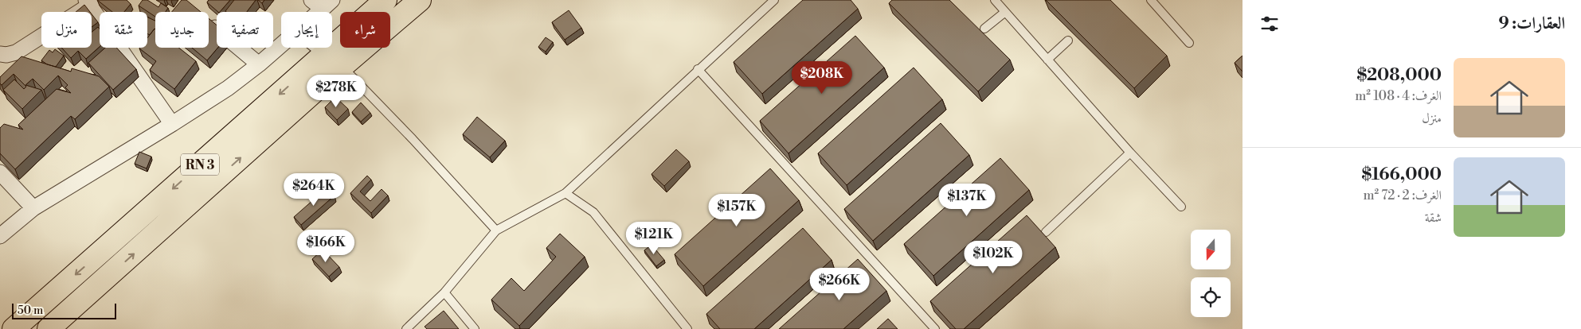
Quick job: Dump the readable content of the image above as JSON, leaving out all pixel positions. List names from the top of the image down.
{
  "streets": {
    "highway": ["RN 3"]
  },
  "scale_bar": "50 m",
  "north": "bottom",
  "page": {
    "heading": "العقارات: 9",
    "chip": [
      "شراء",
      "إيجار",
      "تصفية",
      "جديد",
      "شقة",
      "منزل"
    ],
    "list": [
      {
        "name": "$208,000",
        "note": "الغرف: 4 · 108 m² · منزل"
      },
      {
        "name": "$166,000",
        "note": "الغرف: 2 · 72 m² · شقة"
      }
    ],
    "price": [
      "$208K",
      "$278K",
      "$264K",
      "$137K",
      "$157K",
      "$121K",
      "$166K",
      "$102K",
      "$266K"
    ],
    "scale": "50 m"
  }
}
